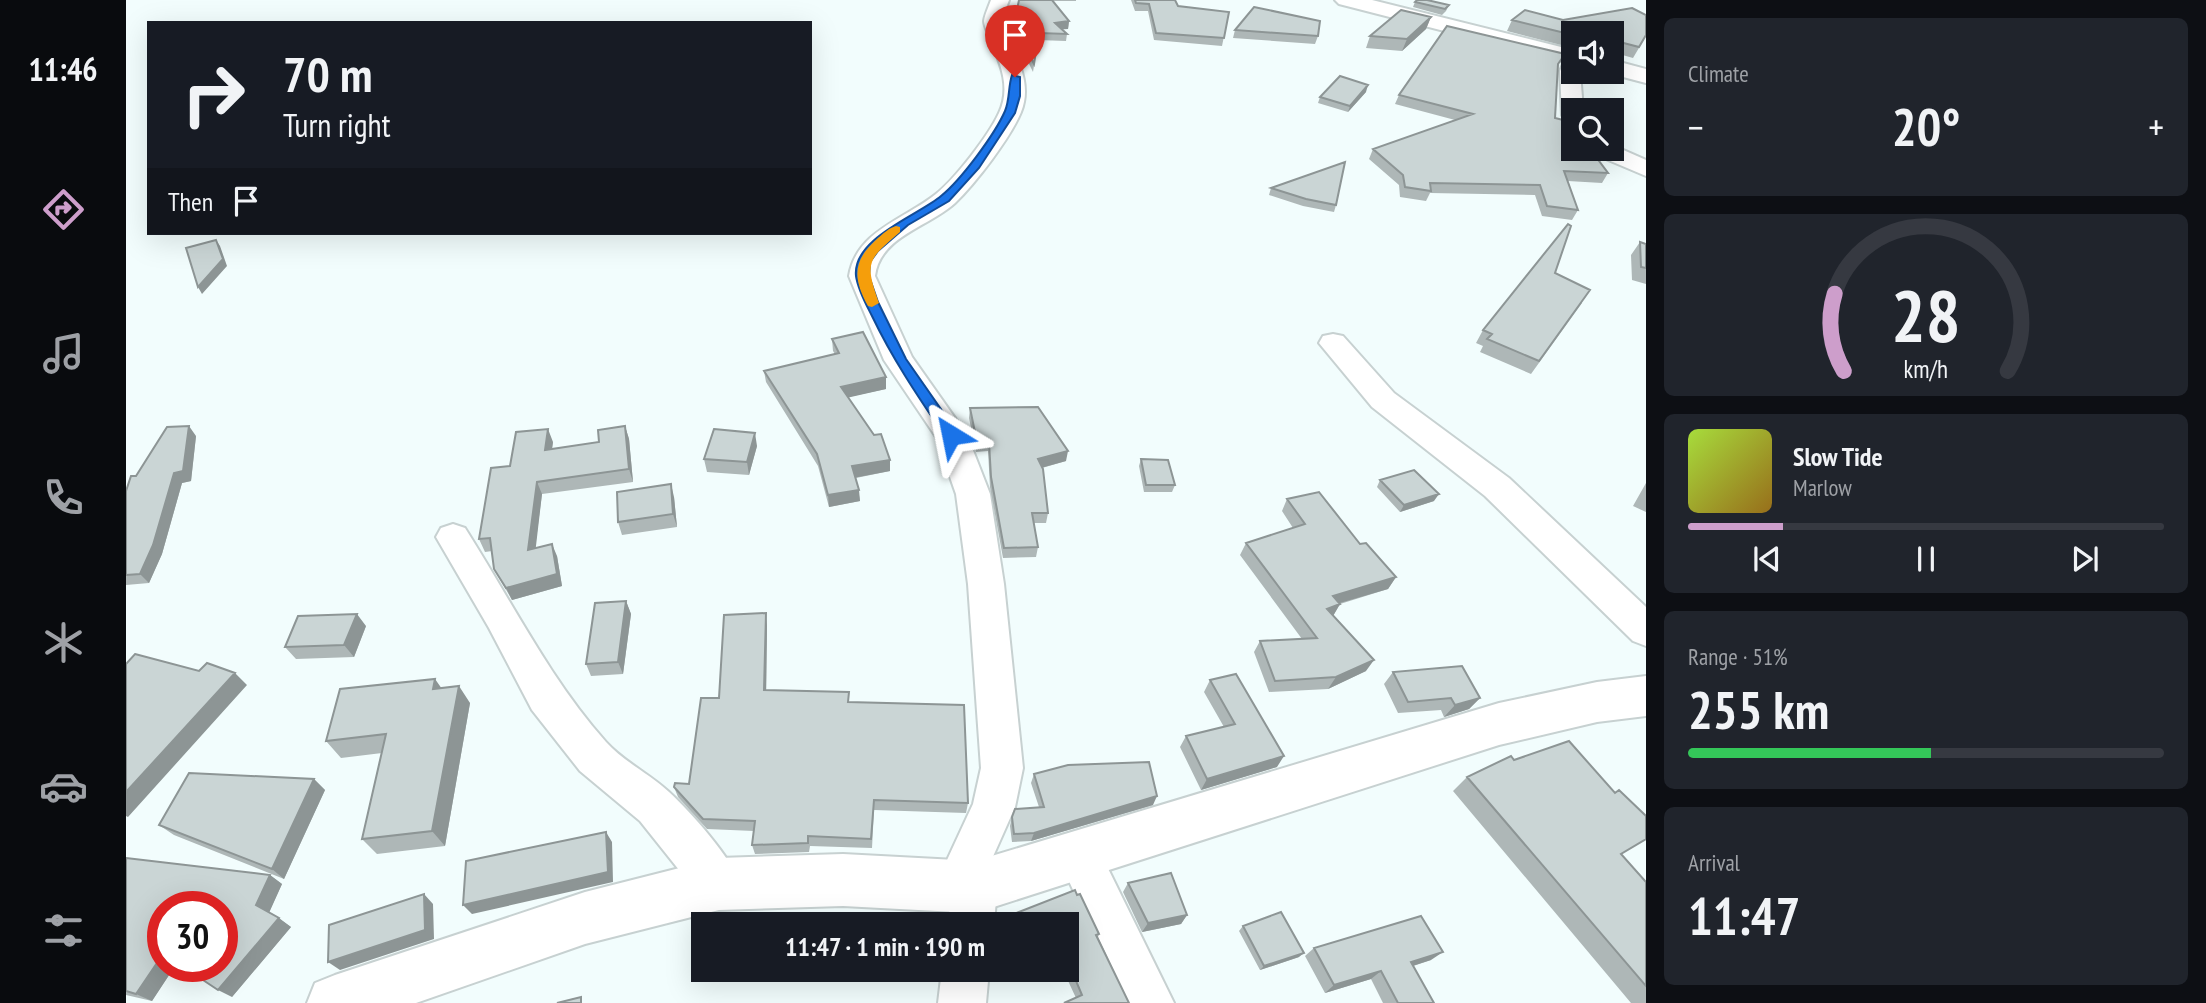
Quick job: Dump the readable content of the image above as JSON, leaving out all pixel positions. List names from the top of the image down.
{
  "page": {
    "tabs": "11:46",
    "tile": [
      "Climate",
      ["Range · 51%", "255 km"],
      ["Arrival", "11:47"]
    ],
    "turn": ["70 m", "Turn right"],
    "heat": ["−", "20°", "+"],
    "then": "Then",
    "song": ["Slow Tide", "Marlow"],
    "limit": "30",
    "trip": "11:47 · 1 min · 190 m",
    "gauge": ["28", "km/h"]
  }
}
